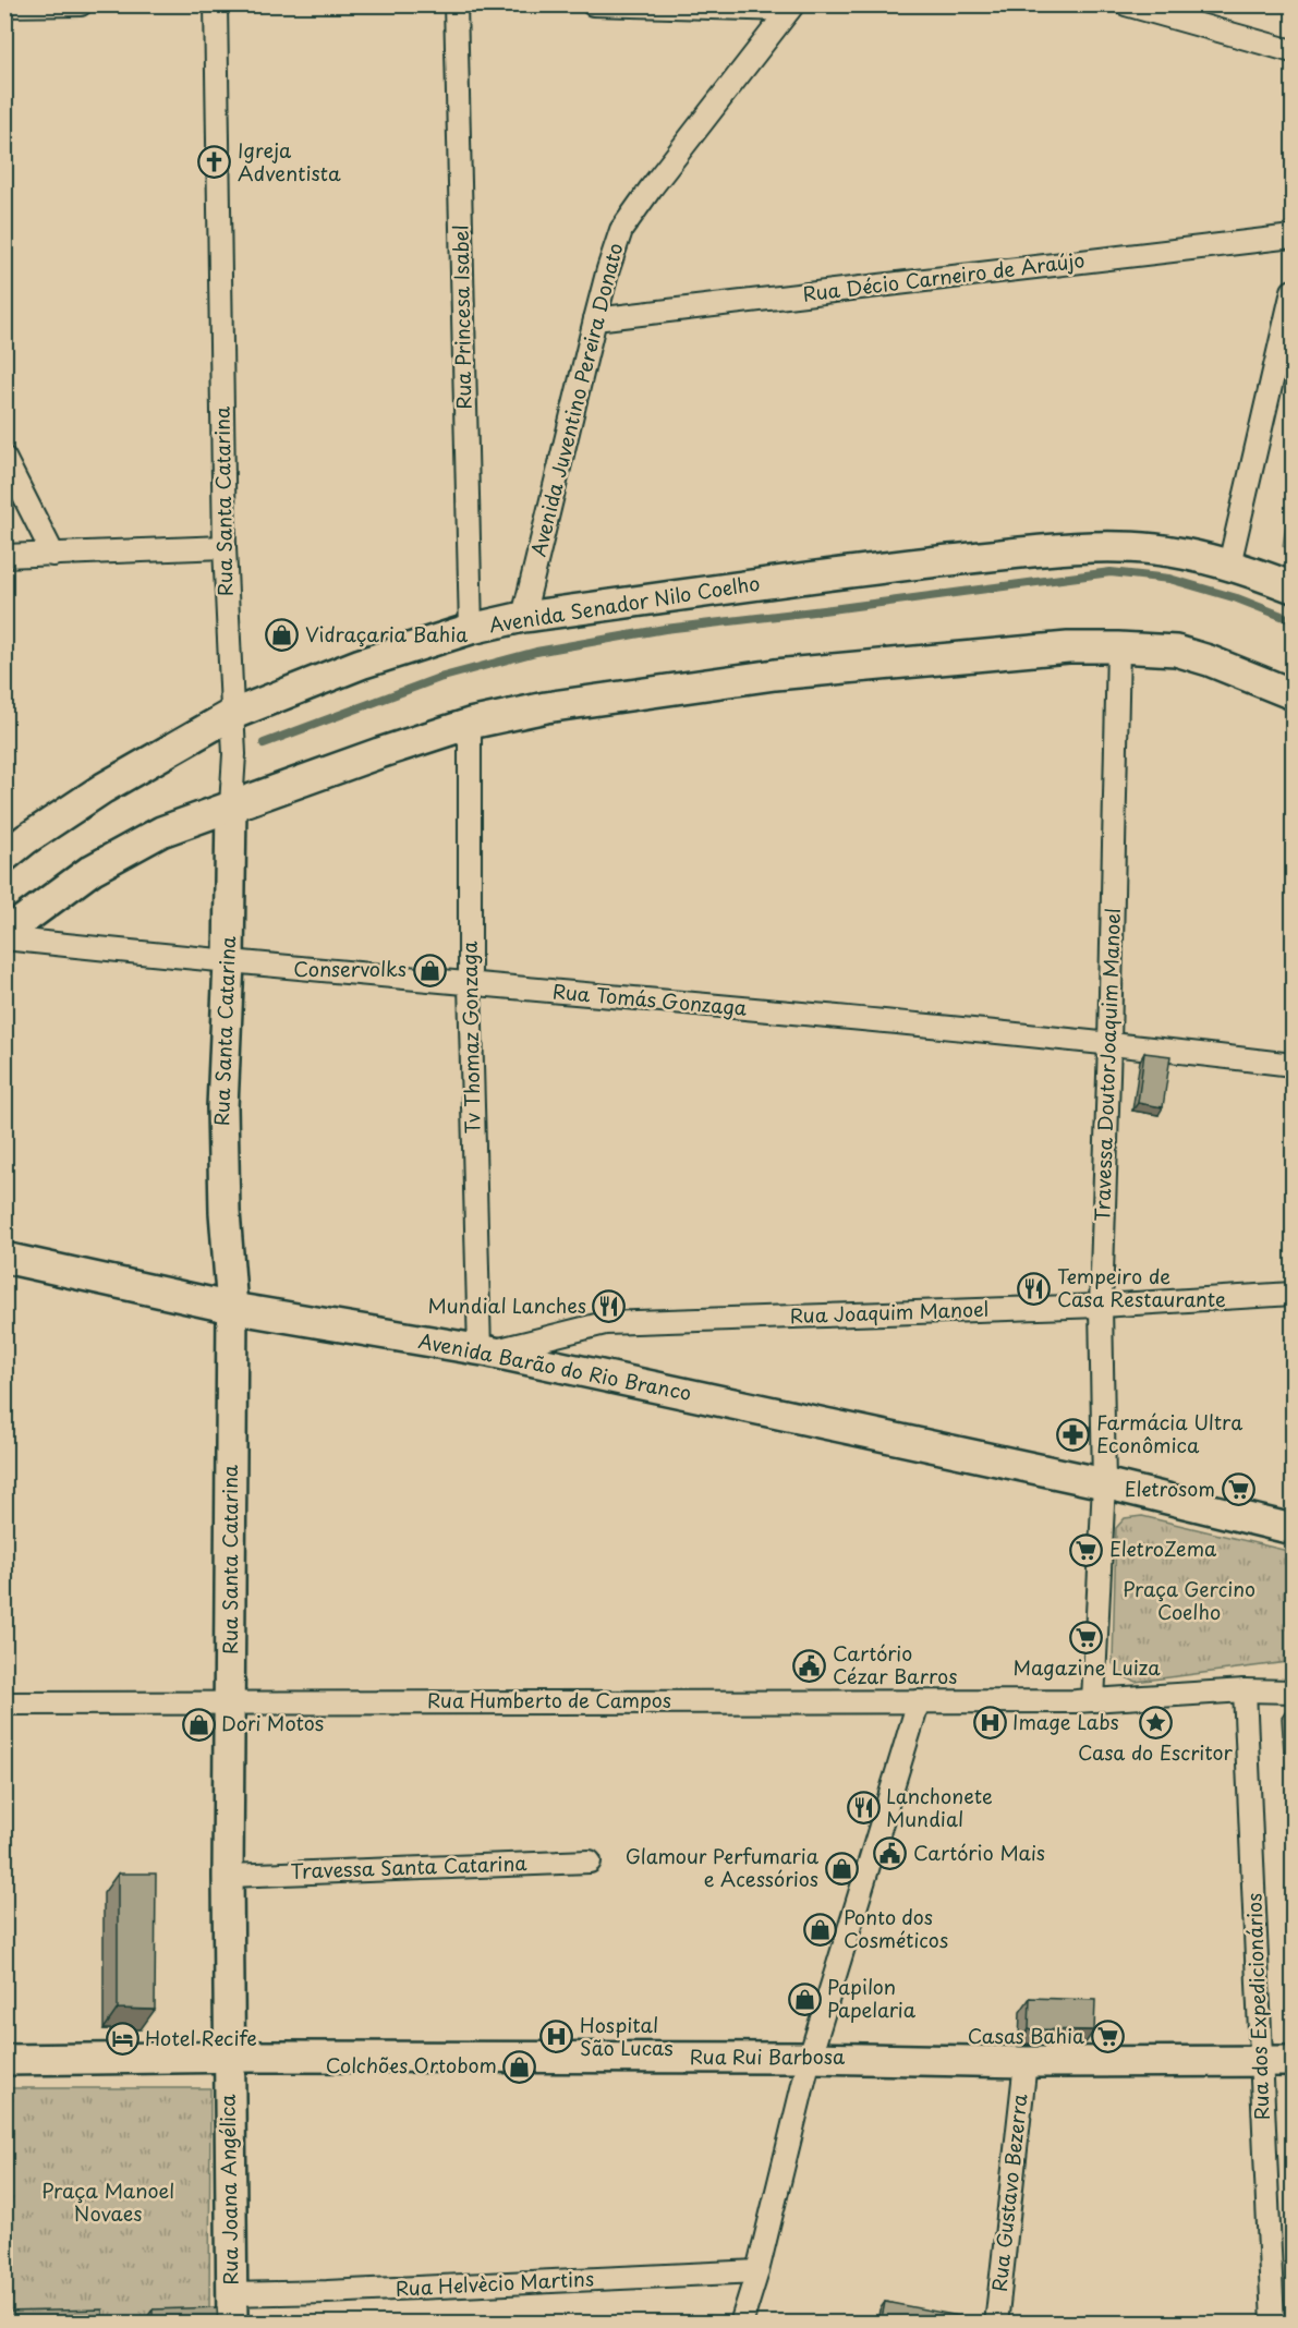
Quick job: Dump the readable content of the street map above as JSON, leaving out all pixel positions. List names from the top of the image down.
{
  "streets": {
    "main road": [
      "Rua Santa Catarina",
      "Avenida Senador Nilo Coelho",
      "Avenida Barão do Rio Branco",
      "Rua Rui Barbosa",
      "Rua Joana Angélica"
    ],
    "street": [
      "Rua Décio Carneiro de Araújo",
      "Rua Princesa Isabel",
      "Avenida Juventino Pereira Donato",
      "Rua Tomás Gonzaga",
      "Tv Thomaz Gonzaga",
      "Travessa DoutorJoaquim Manoel",
      "Rua Joaquim Manoel",
      "Rua Humberto de Campos",
      "Travessa Santa Catarina",
      "Rua dos Expedicionários",
      "Rua Gustavo Bezerra",
      "Rua Helvècio Martins"
    ]
  },
  "crossings": [
    ["Rua Décio Carneiro de Araújo", "Avenida Juventino Pereira Donato"],
    ["Rua Princesa Isabel", "Avenida Senador Nilo Coelho"],
    ["Avenida Juventino Pereira Donato", "Avenida Senador Nilo Coelho"],
    ["Rua Santa Catarina", "Avenida Senador Nilo Coelho"],
    ["Rua Santa Catarina", "Rua Tomás Gonzaga"],
    ["Rua Santa Catarina", "Avenida Barão do Rio Branco"],
    ["Rua Santa Catarina", "Rua Humberto de Campos"],
    ["Rua Santa Catarina", "Travessa Santa Catarina"],
    ["Rua Santa Catarina", "Rua Rui Barbosa"],
    ["Rua Santa Catarina", "Rua Joana Angélica"],
    ["Rua Tomás Gonzaga", "Tv Thomaz Gonzaga"],
    ["Rua Tomás Gonzaga", "Travessa DoutorJoaquim Manoel"],
    ["Tv Thomaz Gonzaga", "Rua Joaquim Manoel"],
    ["Tv Thomaz Gonzaga", "Avenida Barão do Rio Branco"],
    ["Travessa DoutorJoaquim Manoel", "Rua Joaquim Manoel"],
    ["Travessa DoutorJoaquim Manoel", "Avenida Barão do Rio Branco"],
    ["Rua Joaquim Manoel", "Avenida Barão do Rio Branco"],
    ["Rua dos Expedicionários", "Rua Rui Barbosa"],
    ["Rua Rui Barbosa", "Rua Joana Angélica"],
    ["Rua Rui Barbosa", "Rua Gustavo Bezerra"],
    ["Rua Joana Angélica", "Rua Helvècio Martins"]
  ],
  "parks": ["Praça Gercino Coelho", "Praça Manoel Novaes"],
  "places": {
    "church": ["Igreja Adventista"],
    "shop": [
      "Vidraçaria Bahia",
      "Conservolks",
      "Dori Motos",
      "Glamour Perfumaria e Acessórios",
      "Ponto dos Cosméticos",
      "Papilon Papelaria",
      "Colchões Ortobom"
    ],
    "restaurant": ["Tempeiro de Casa Restaurante", "Mundial Lanches", "Lanchonete Mundial"],
    "pharmacy": ["Farmácia Ultra Econômica"],
    "supermarket": [
      "Eletrosom",
      "EletroZema",
      "Magazine Luiza",
      "Casas Bahia"
    ],
    "public building": ["Cartório Cézar Barros", "Cartório Mais"],
    "place": ["Casa do Escritor"],
    "hospital": ["Image Labs", "Hospital São Lucas"],
    "hotel": ["Hotel Recife"]
  }
}
